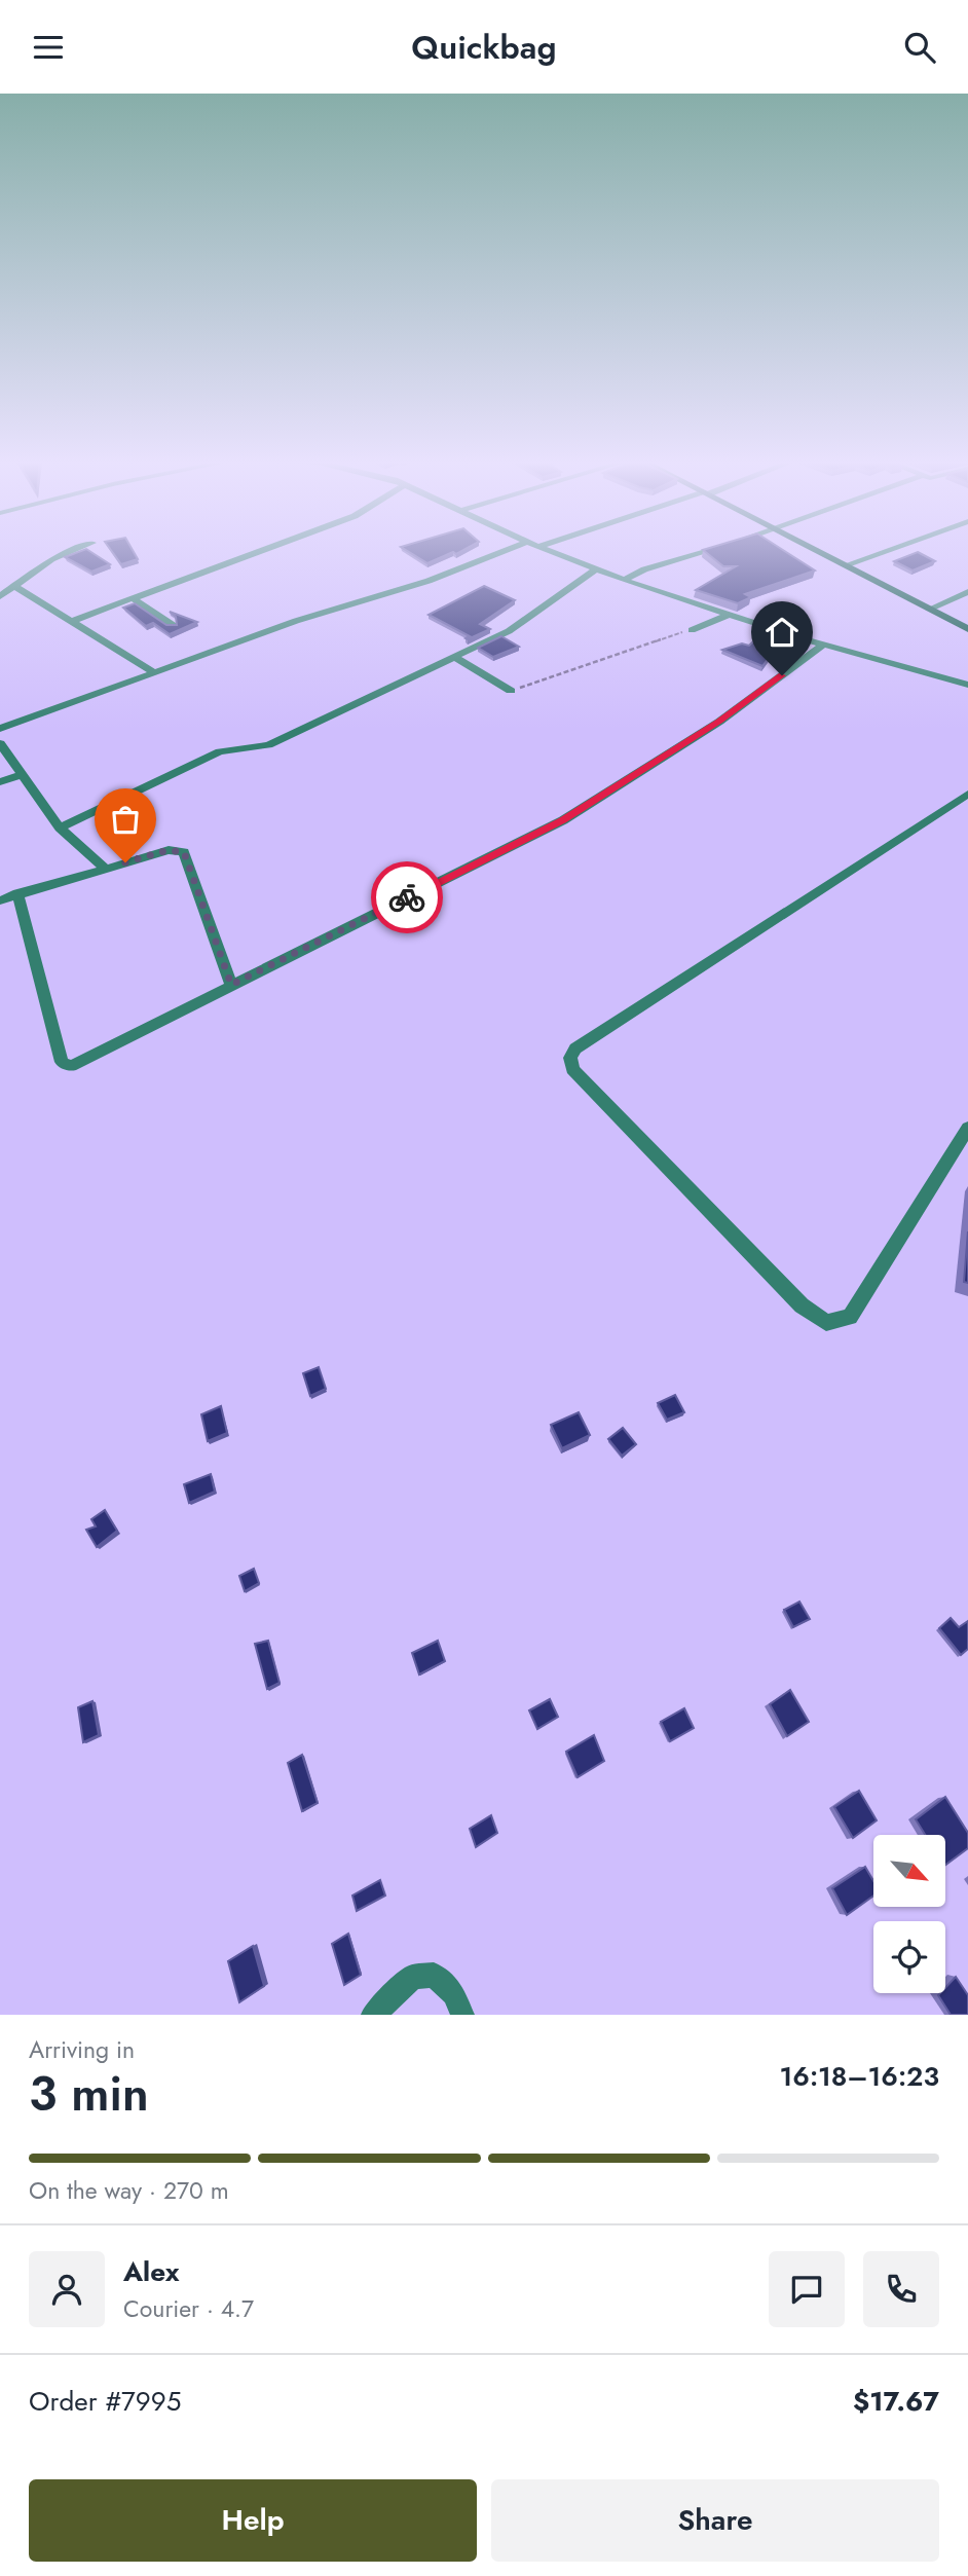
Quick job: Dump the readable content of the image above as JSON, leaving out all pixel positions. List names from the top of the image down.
{
  "north": "bottom right",
  "page": {
    "header": "Quickbag",
    "heading": ["3 min", "Arriving in", "16:18–16:23"],
    "panel": [
      "Alex",
      "Courier · 4.7",
      "Order #7995",
      "$17.67"
    ],
    "bar": "On the way · 270 m",
    "buttons": ["Help", "Share"]
  }
}
